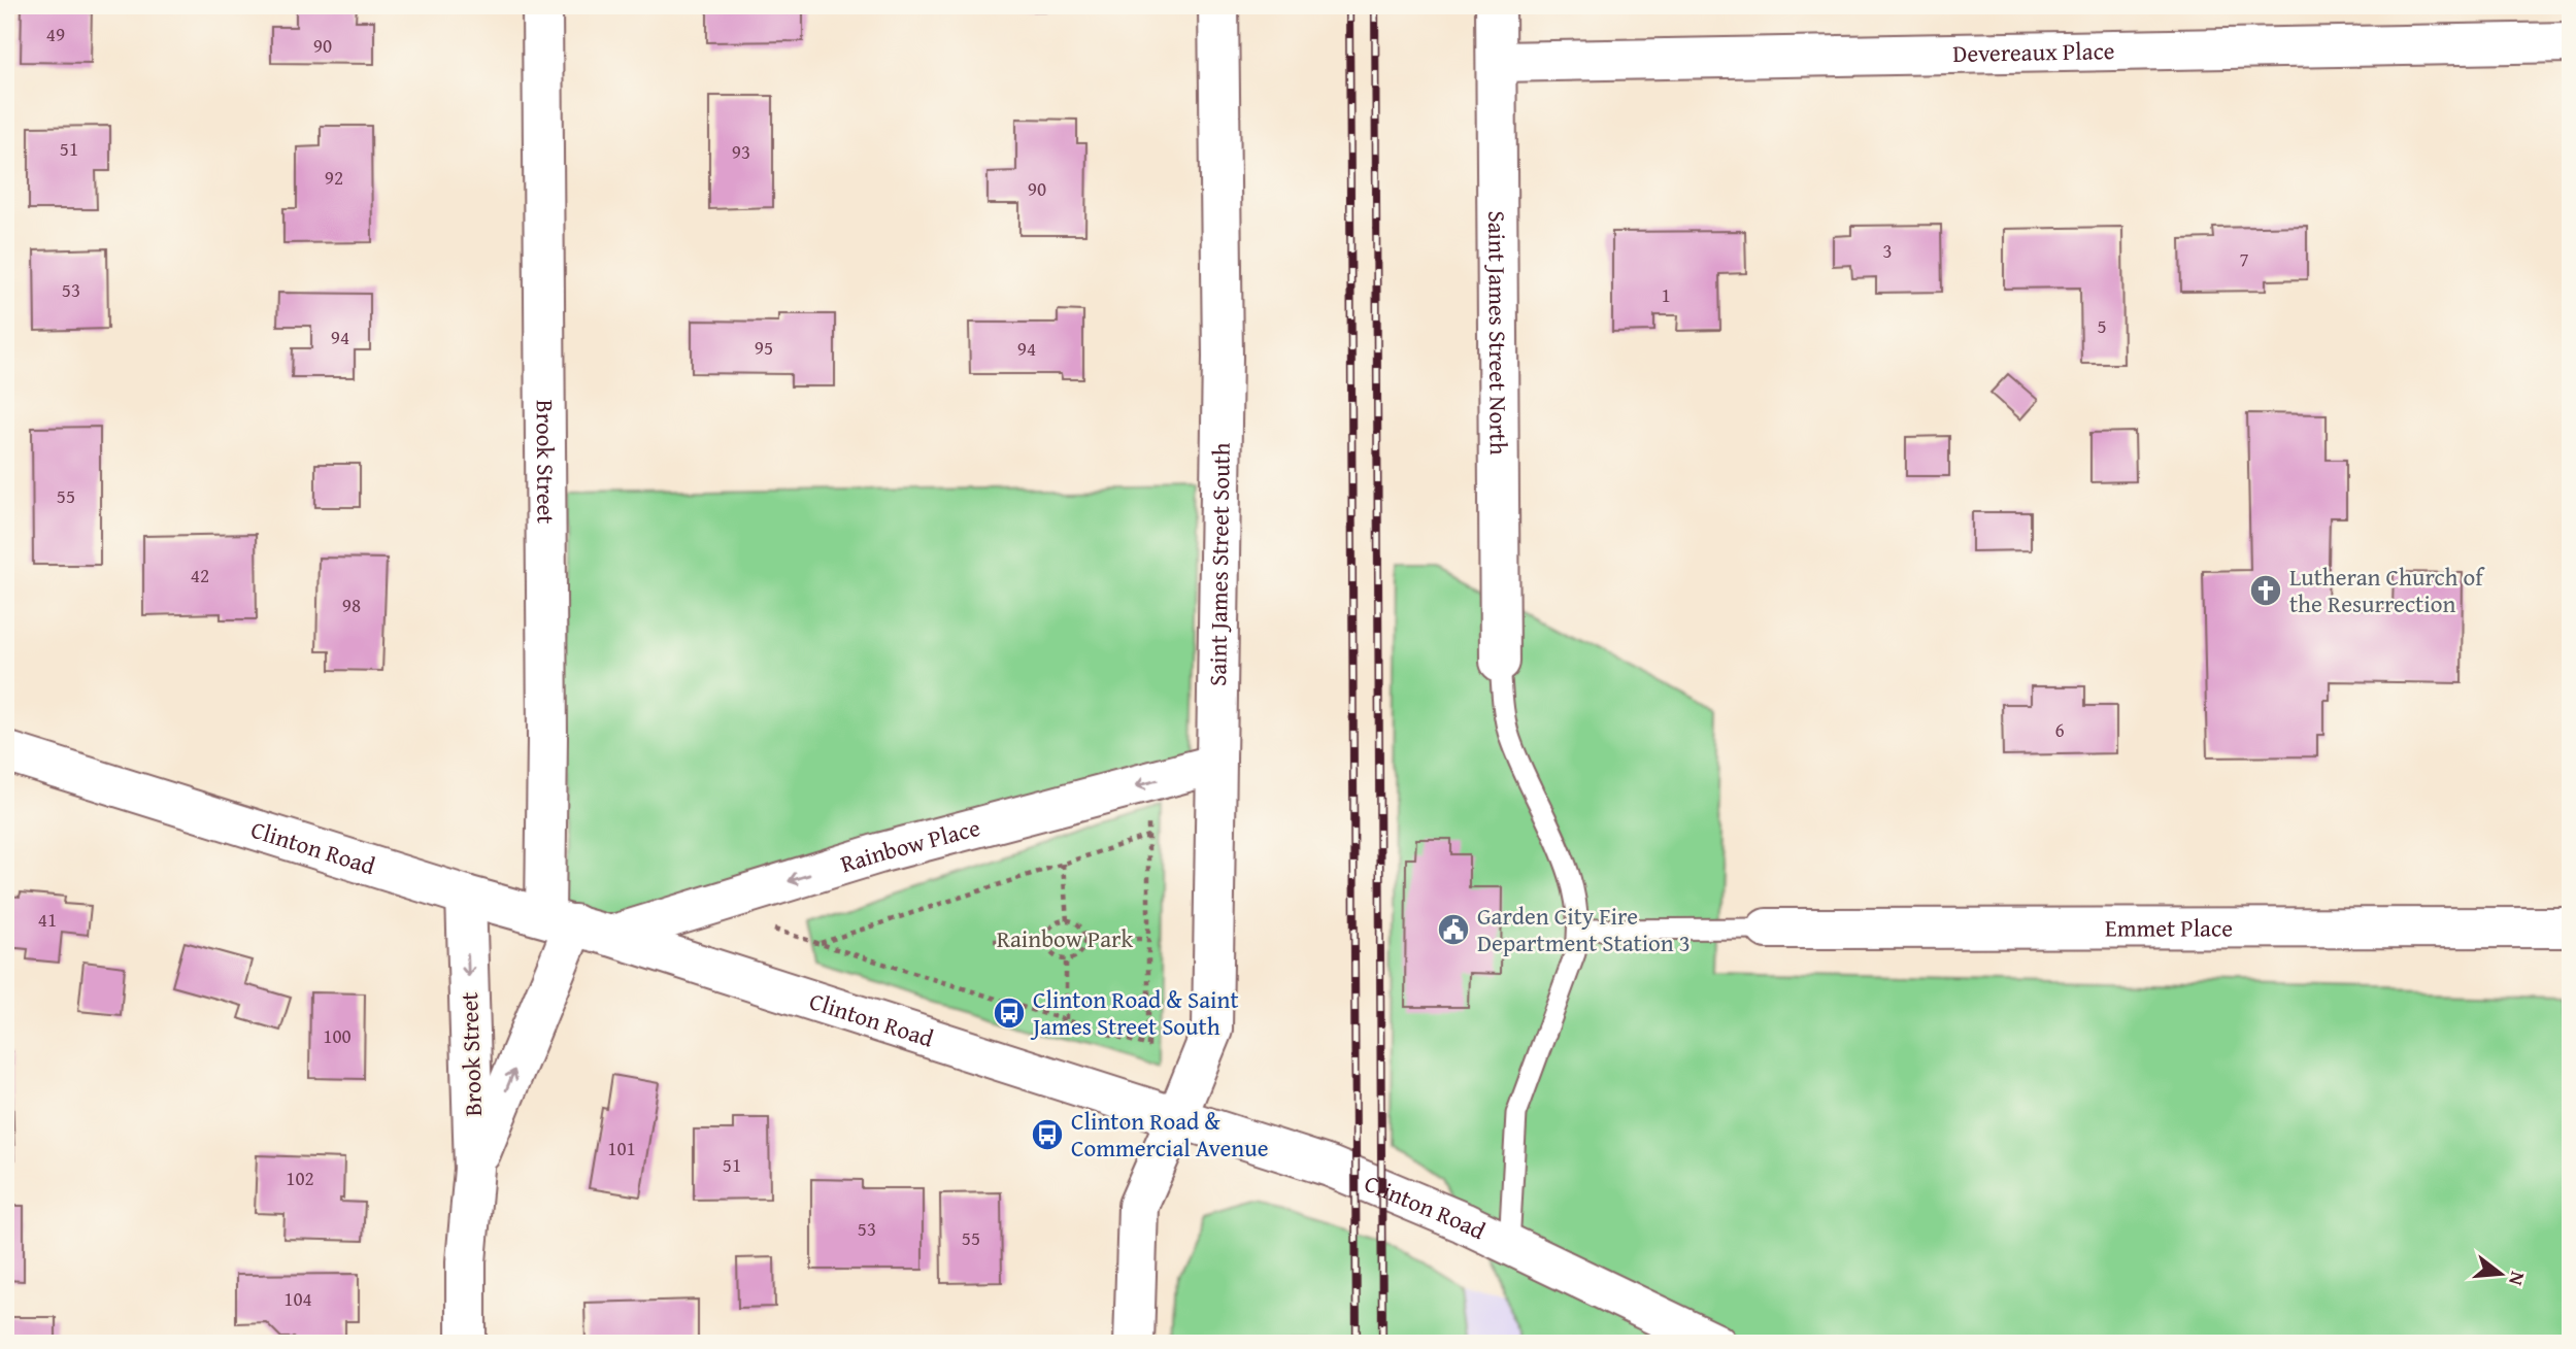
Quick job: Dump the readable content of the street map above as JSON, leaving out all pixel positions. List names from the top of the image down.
{
  "streets": {
    "street": [
      "Devereaux Place",
      "Saint James Street North",
      "Brook Street",
      "Saint James Street South",
      "Rainbow Place",
      "Clinton Road",
      "Emmet Place"
    ]
  },
  "crossings": [
    ["Devereaux Place", "Saint James Street North"],
    ["Brook Street", "Rainbow Place"],
    ["Brook Street", "Clinton Road"],
    ["Saint James Street South", "Rainbow Place"],
    ["Saint James Street South", "Clinton Road"],
    ["Rainbow Place", "Clinton Road"]
  ],
  "one_way": ["Rainbow Place"],
  "parks": ["Rainbow Park"],
  "places": {
    "church": ["Lutheran Church of the Resurrection"],
    "public building": ["Garden City Fire Department Station 3"],
    "bus stop": ["Clinton Road & Saint James Street South", "Clinton Road & Commercial Avenue"]
  },
  "house_numbers": [
    "49",
    "90",
    "51",
    "93",
    "92",
    "90",
    "3",
    "7",
    "53",
    "1",
    "5",
    "94",
    "95",
    "94",
    "55",
    "42",
    "98",
    "6",
    "41",
    "100",
    "101",
    "51",
    "102",
    "53",
    "55",
    "104"
  ],
  "north": "right"
}
